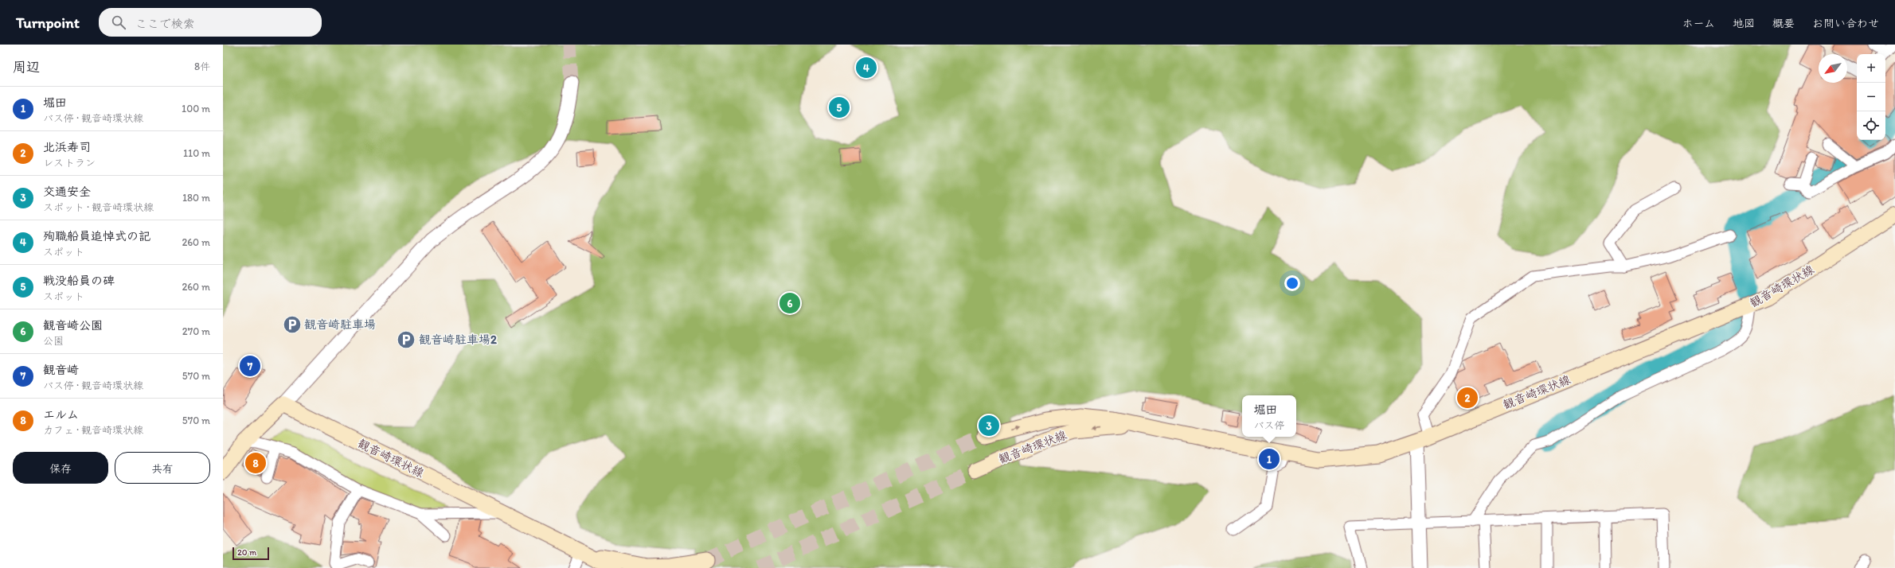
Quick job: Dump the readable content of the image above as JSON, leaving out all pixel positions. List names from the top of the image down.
{
  "streets": {
    "main road": ["観音崎環状線"]
  },
  "places": {
    "parking": ["観音崎駐車場", "観音崎駐車場2"]
  },
  "scale_bar": "20 m",
  "north": "bottom left",
  "page": {
    "header": "Turnpoint",
    "search": "ここで検索",
    "nav": [
      "ホーム",
      "地図",
      "概要",
      "お問い合わせ"
    ],
    "heading": ["周辺", "8件"],
    "map_buttons": ["+", "−"],
    "pins": [
      "4",
      "5",
      "6",
      "7",
      "2",
      "3",
      "1",
      "8"
    ],
    "list": [
      {
        "mark": "1",
        "name": "堀田",
        "note": "バス停 · 観音崎環状線",
        "value": "100 m"
      },
      {
        "mark": "2",
        "name": "北浜寿司",
        "note": "レストラン",
        "value": "110 m"
      },
      {
        "mark": "3",
        "name": "交通安全",
        "note": "スポット · 観音崎環状線",
        "value": "180 m"
      },
      {
        "mark": "4",
        "name": "殉職船員追悼式の記",
        "note": "スポット",
        "value": "260 m"
      },
      {
        "mark": "5",
        "name": "戦没船員の碑",
        "note": "スポット",
        "value": "260 m"
      },
      {
        "mark": "6",
        "name": "観音崎公園",
        "note": "公園",
        "value": "270 m"
      },
      {
        "mark": "7",
        "name": "観音崎",
        "note": "バス停 · 観音崎環状線",
        "value": "570 m"
      },
      {
        "mark": "8",
        "name": "エルム",
        "note": "カフェ · 観音崎環状線",
        "value": "570 m"
      }
    ],
    "popup": ["堀田", "バス停"],
    "buttons": ["保存", "共有"],
    "scale": "20 m"
  }
}
